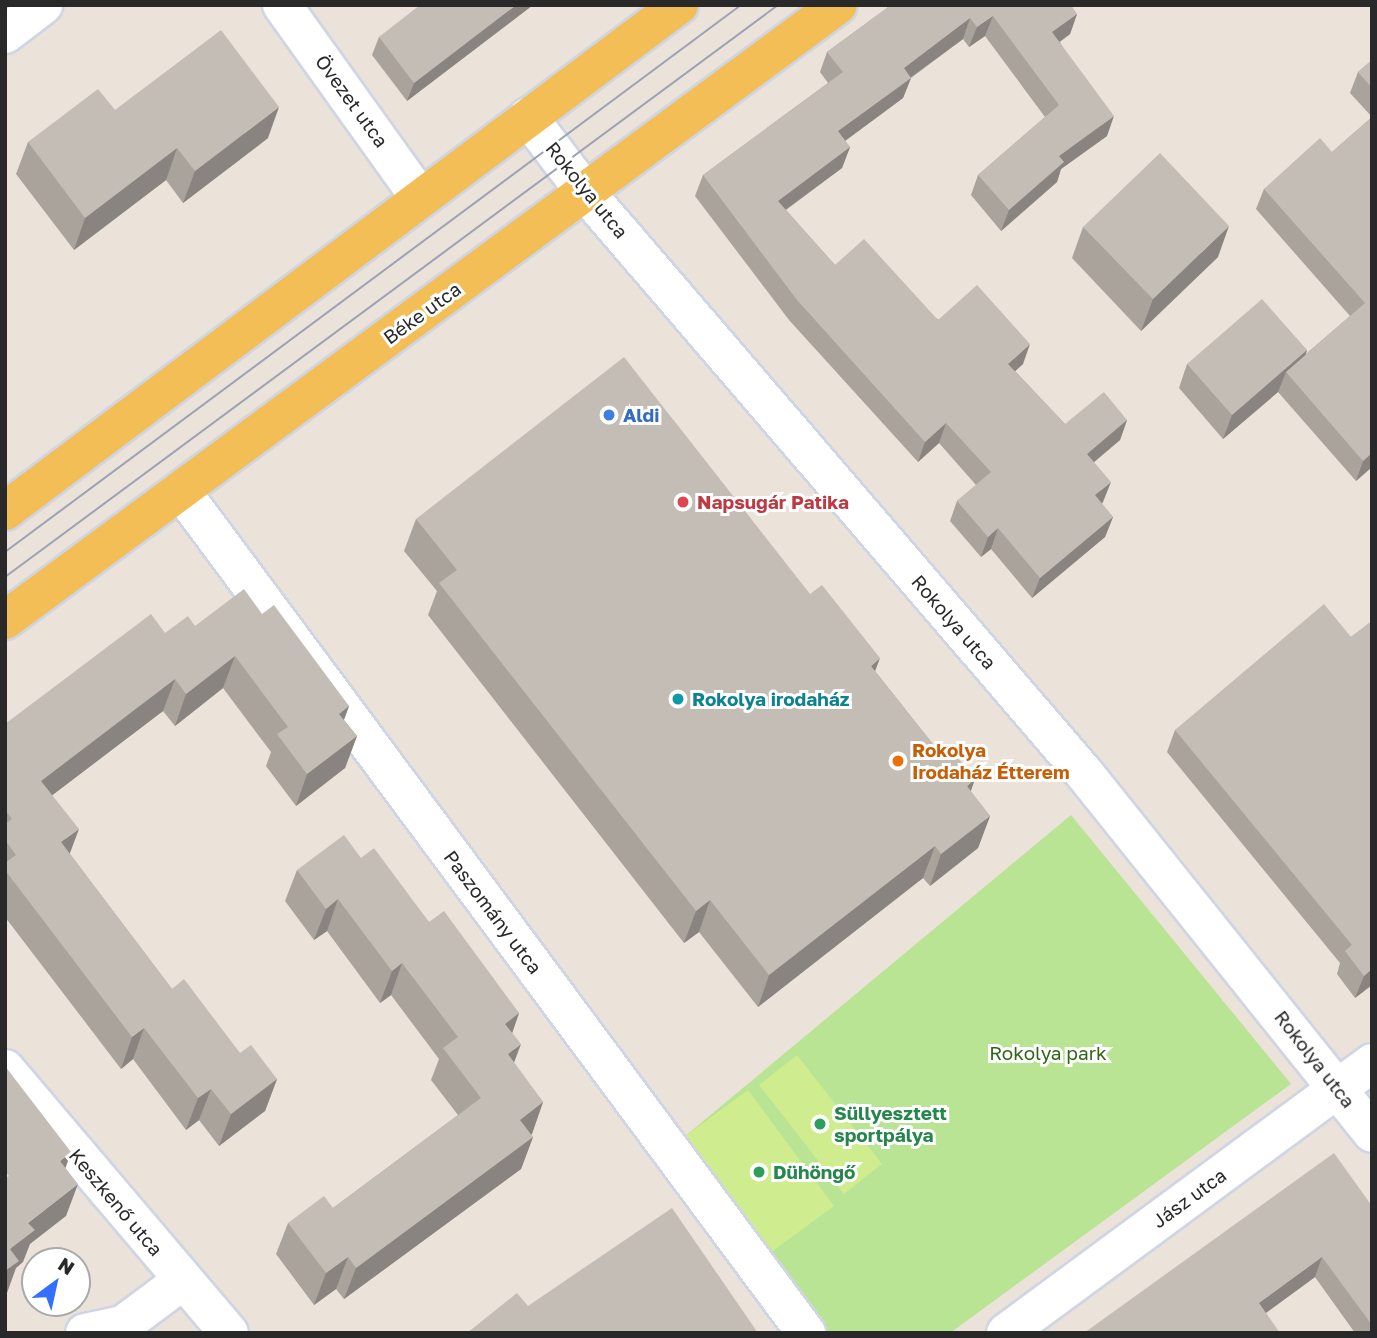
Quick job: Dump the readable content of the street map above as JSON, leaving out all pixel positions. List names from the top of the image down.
{
  "streets": {
    "main road": ["Béke utca"],
    "street": [
      "Övezet utca",
      "Rokolya utca",
      "Paszomány utca",
      "Jász utca",
      "Keszkenő utca"
    ]
  },
  "crossings": [
    ["Rokolya utca", "Béke utca"],
    ["Rokolya utca", "Jász utca"],
    ["Béke utca", "Paszomány utca"]
  ],
  "parks": ["Rokolya park"],
  "places": [
    "Aldi",
    "Napsugár Patika",
    "Rokolya irodaház",
    "Rokolya Irodaház Étterem",
    "Süllyesztett sportpálya",
    "Dühöngő"
  ],
  "north": "top right"
}
